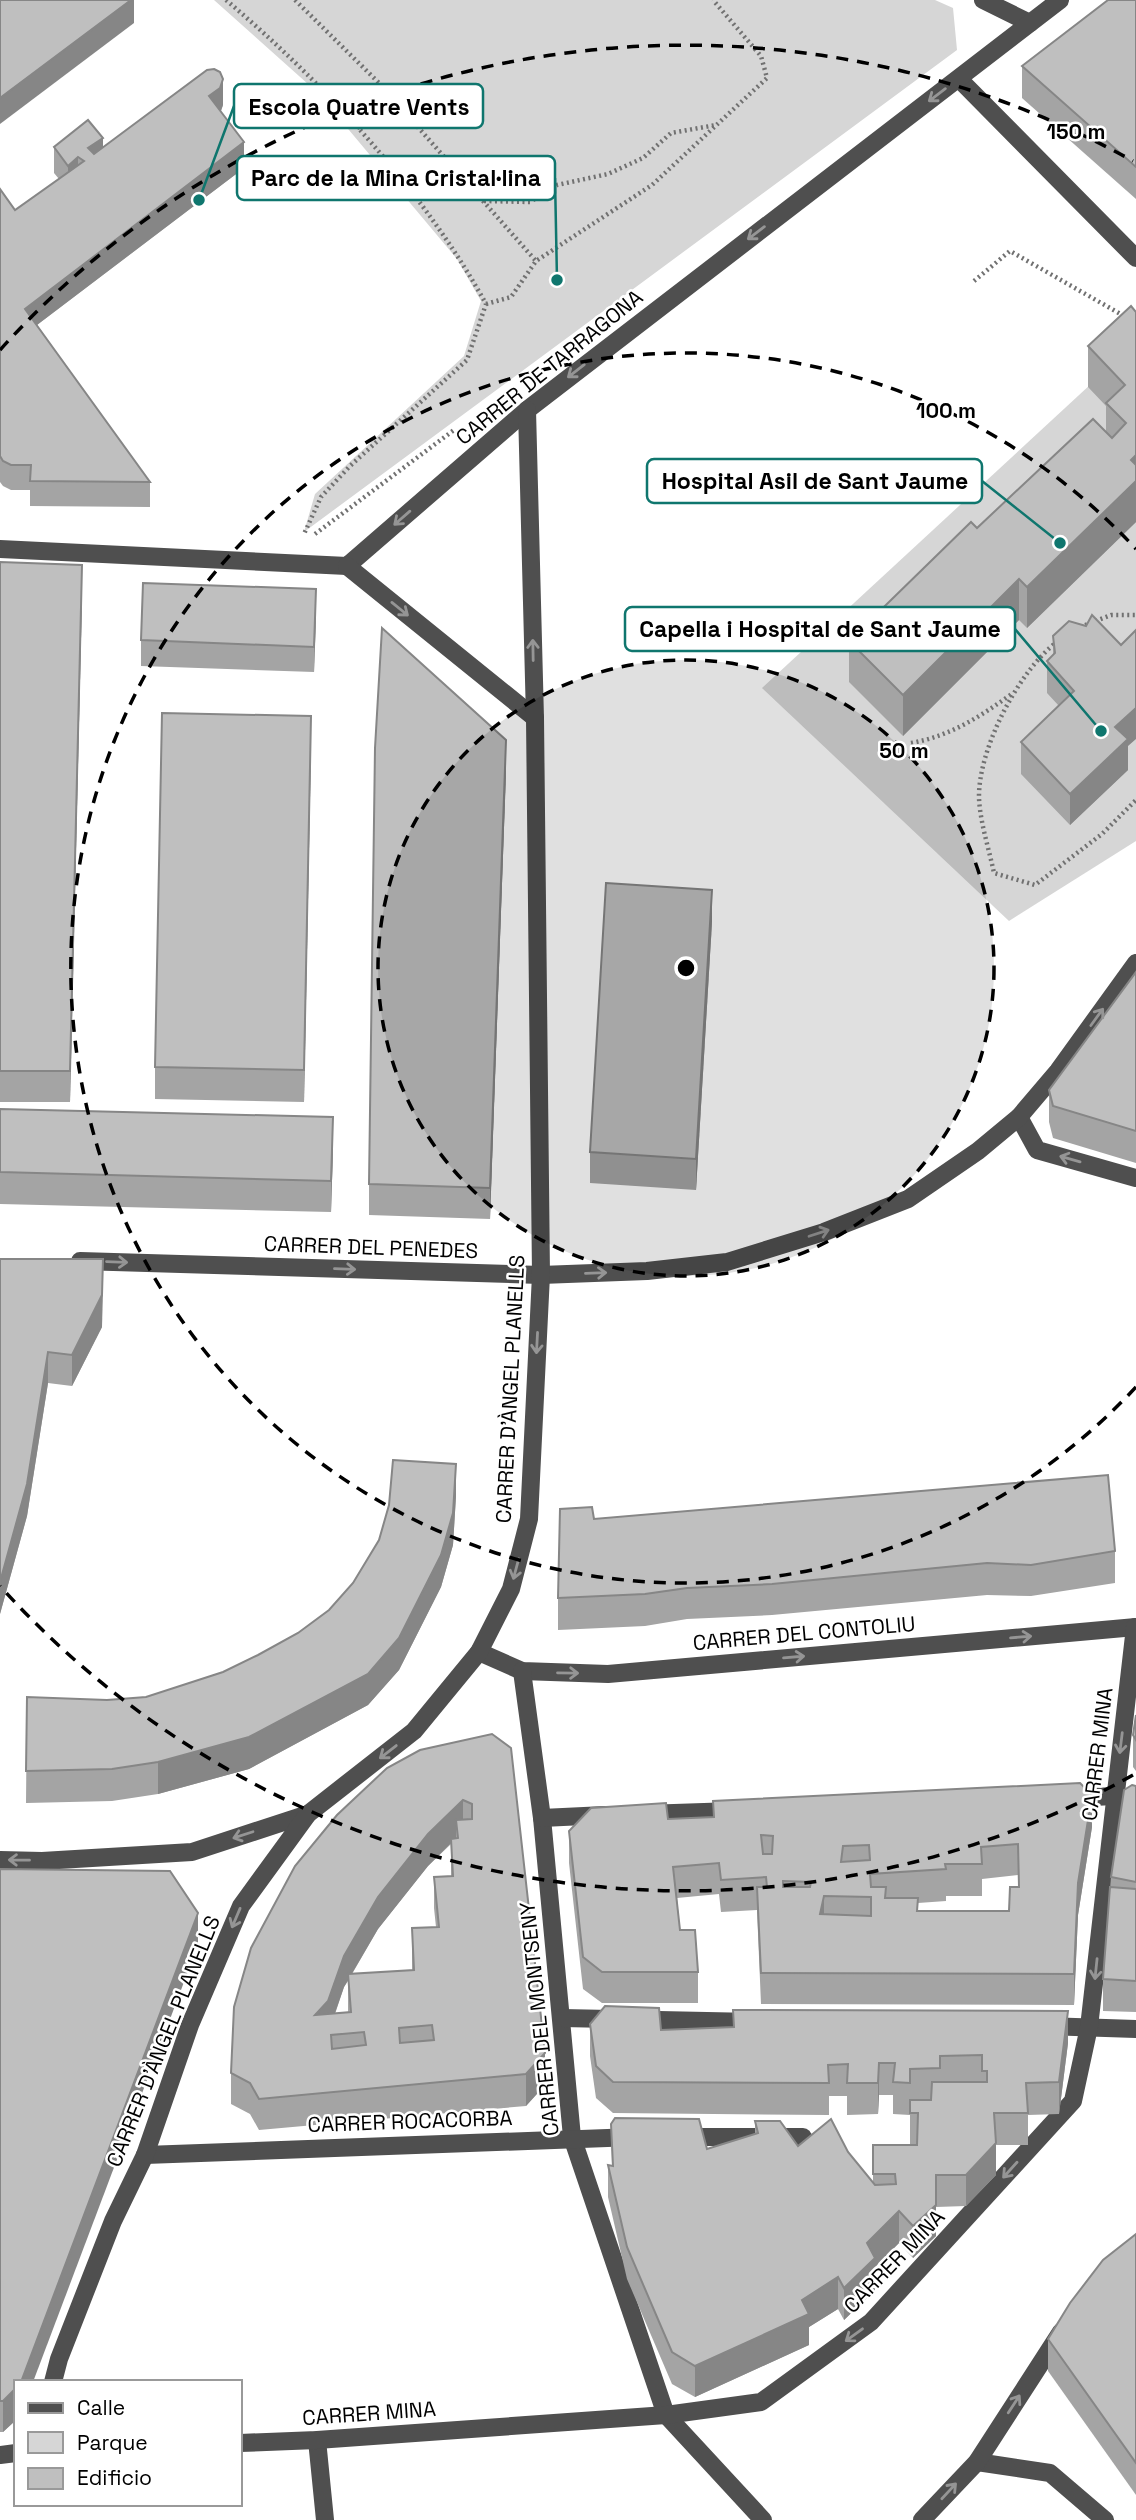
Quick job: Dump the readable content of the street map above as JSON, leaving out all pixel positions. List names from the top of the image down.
{
  "streets": {
    "street": [
      "CARRER DE TARRAGONA",
      "CARRER DEL PENEDES",
      "CARRER D'ÀNGEL PLANELLS",
      "CARRER DEL CONTOLIU",
      "CARRER MINA",
      "CARRER DEL MONTSENY",
      "CARRER ROCACORBA"
    ]
  },
  "crossings": [
    ["CARRER DE TARRAGONA", "CARRER D'ÀNGEL PLANELLS"],
    ["CARRER DEL PENEDES", "CARRER D'ÀNGEL PLANELLS"],
    ["CARRER D'ÀNGEL PLANELLS", "CARRER DEL CONTOLIU"],
    ["CARRER D'ÀNGEL PLANELLS", "CARRER ROCACORBA"],
    ["CARRER DEL CONTOLIU", "CARRER MINA"],
    ["CARRER DEL CONTOLIU", "CARRER DEL MONTSENY"],
    ["CARRER MINA", "CARRER DEL MONTSENY"],
    ["CARRER DEL MONTSENY", "CARRER ROCACORBA"]
  ],
  "one_way": ["CARRER DE TARRAGONA", "CARRER DEL PENEDES", "CARRER MINA"],
  "places": [
    "Escola Quatre Vents",
    "Parc de la Mina Cristal·lina",
    "Hospital Asil de Sant Jaume",
    "Capella i Hospital de Sant Jaume"
  ],
  "legend": ["Calle", "Parque", "Edificio"],
  "rings": ["150 m", "100 m", "50 m"]
}
